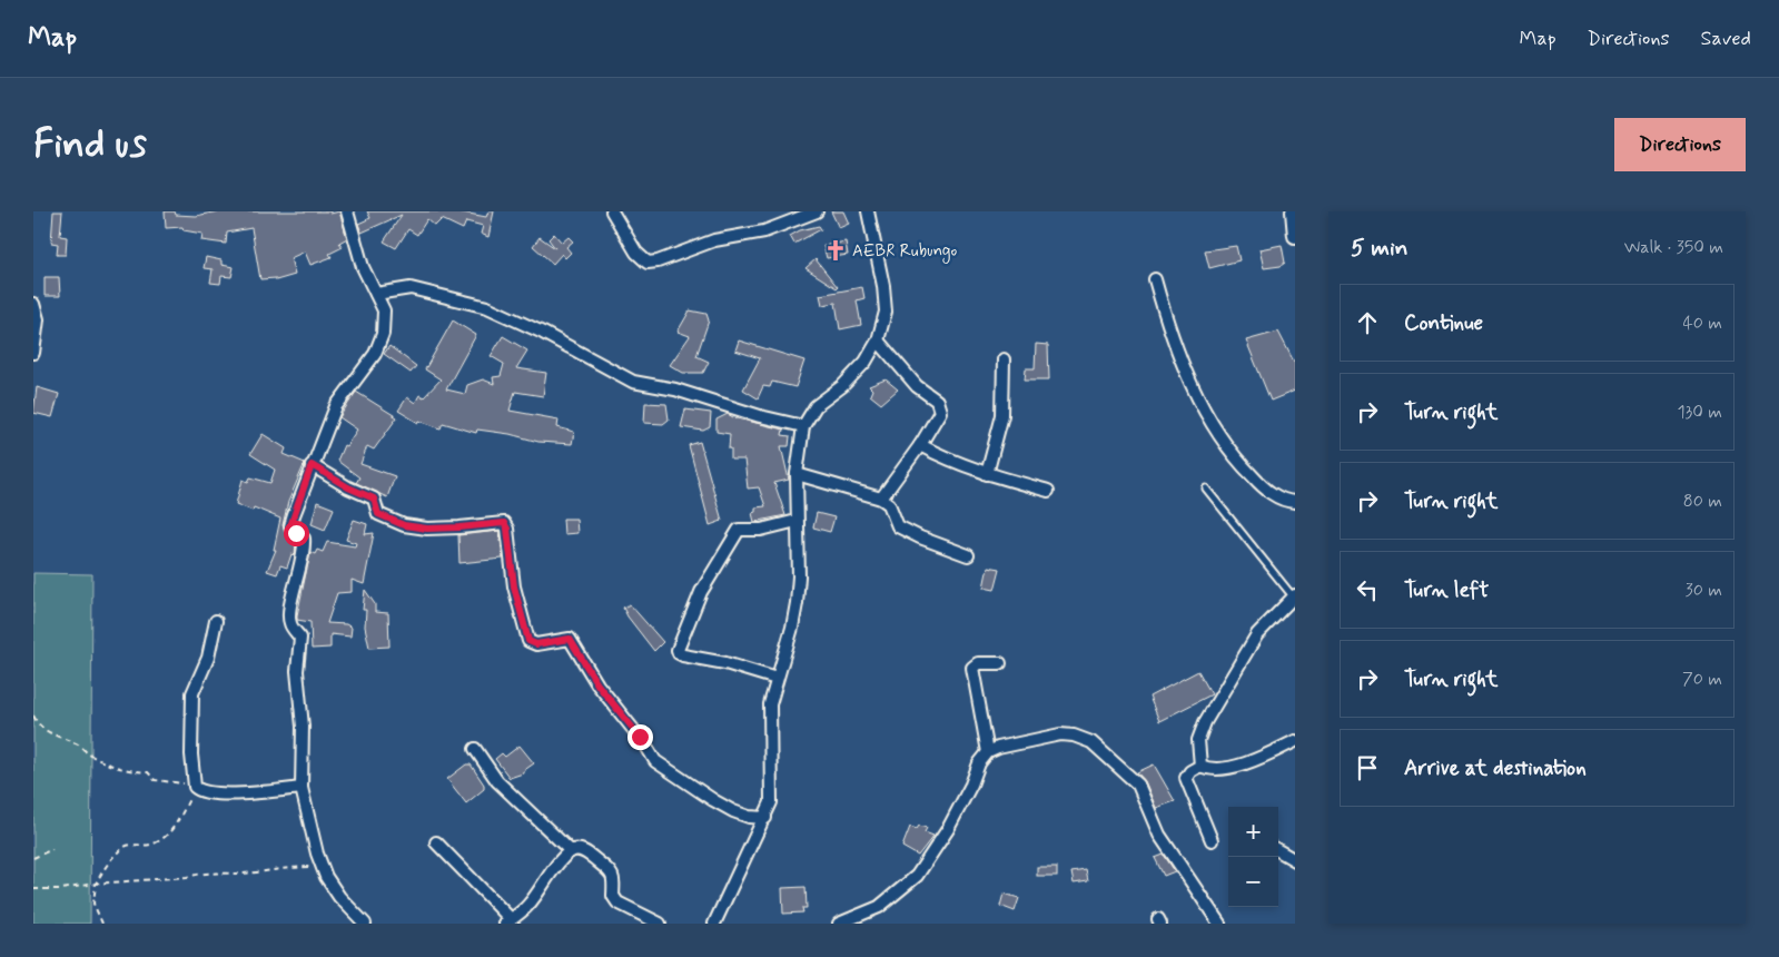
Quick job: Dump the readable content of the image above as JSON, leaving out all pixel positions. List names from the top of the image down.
{
  "places": {
    "church": ["AEBR Rubungo"]
  },
  "page": {
    "header": "Map",
    "nav": ["Map", "Directions", "Saved"],
    "buttons": "Directions",
    "title": "Find us",
    "heading": ["5 min", "Walk · 350 m"],
    "list": [
      ["Continue", "40 m"],
      ["Turn right", "130 m"],
      ["Turn right", "80 m"],
      ["Turn left", "30 m"],
      ["Turn right", "70 m"],
      "Arrive at destination"
    ],
    "map_buttons": ["+", "−"]
  }
}
